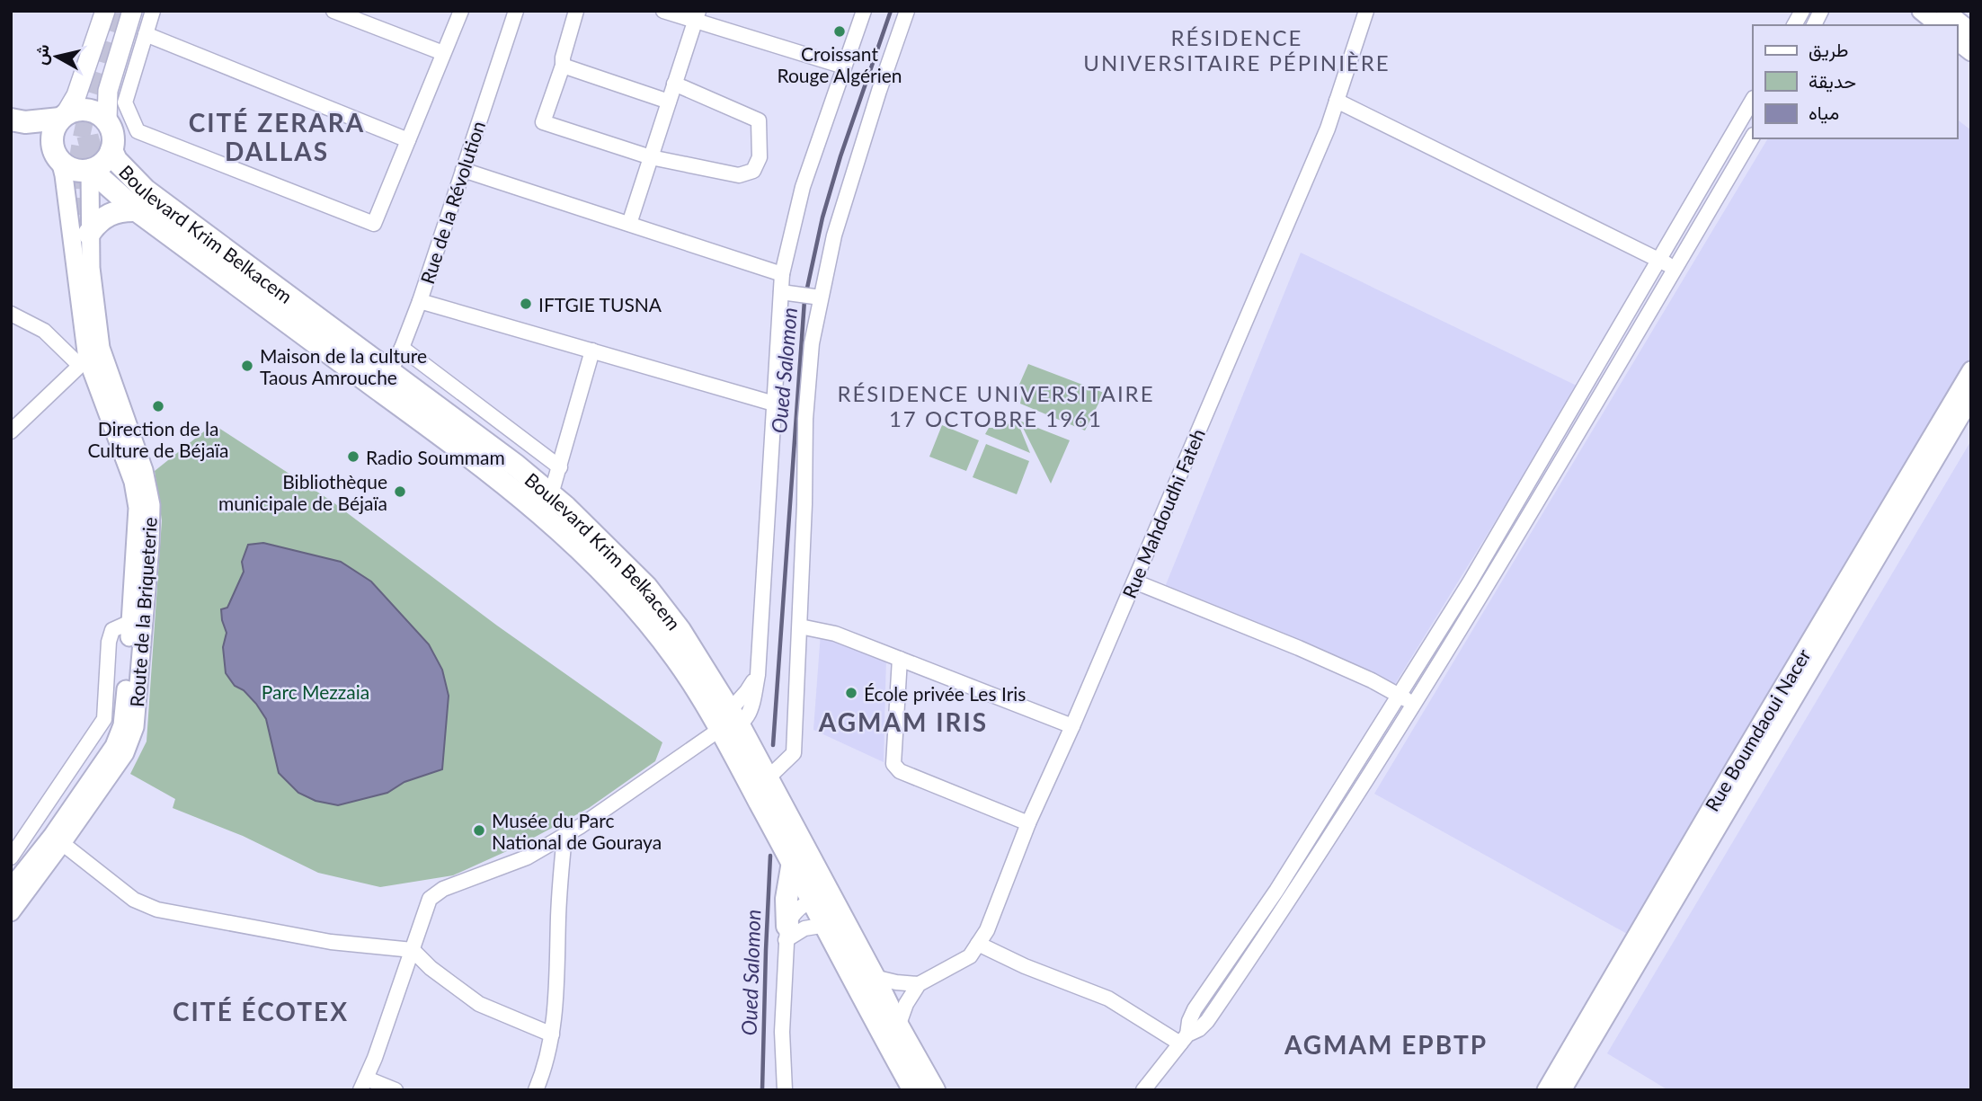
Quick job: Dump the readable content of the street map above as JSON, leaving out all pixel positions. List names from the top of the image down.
{
  "streets": {
    "main road": ["Boulevard Krim Belkacem"],
    "street": [
      "Rue de la Révolution",
      "Rue Mahdoudhi Fateh",
      "Route de la Briqueterie",
      "Rue Boumdaoui Nacer"
    ]
  },
  "crossings": [
    ["Rue de la Révolution", "Boulevard Krim Belkacem"],
    ["Boulevard Krim Belkacem", "Route de la Briqueterie"]
  ],
  "districts": [
    "RÉSIDENCE UNIVERSITAIRE PÉPINIÈRE",
    "CITÉ ZERARA DALLAS",
    "RÉSIDENCE UNIVERSITAIRE 17 OCTOBRE 1961",
    "AGMAM IRIS",
    "CITÉ ÉCOTEX",
    "AGMAM EPBTP"
  ],
  "water": ["Oued Salomon"],
  "parks": ["Parc Mezzaia"],
  "places": [
    "Croissant Rouge Algérien",
    "IFTGIE TUSNA",
    "Maison de la culture Taous Amrouche",
    "Direction de la Culture de Béjaïa",
    "Radio Soummam",
    "Bibliothèque municipale de Béjaïa",
    "École privée Les Iris",
    "Musée du Parc National de Gouraya"
  ],
  "legend": ["طريق", "حديقة", "مياه"],
  "north": "left"
}
